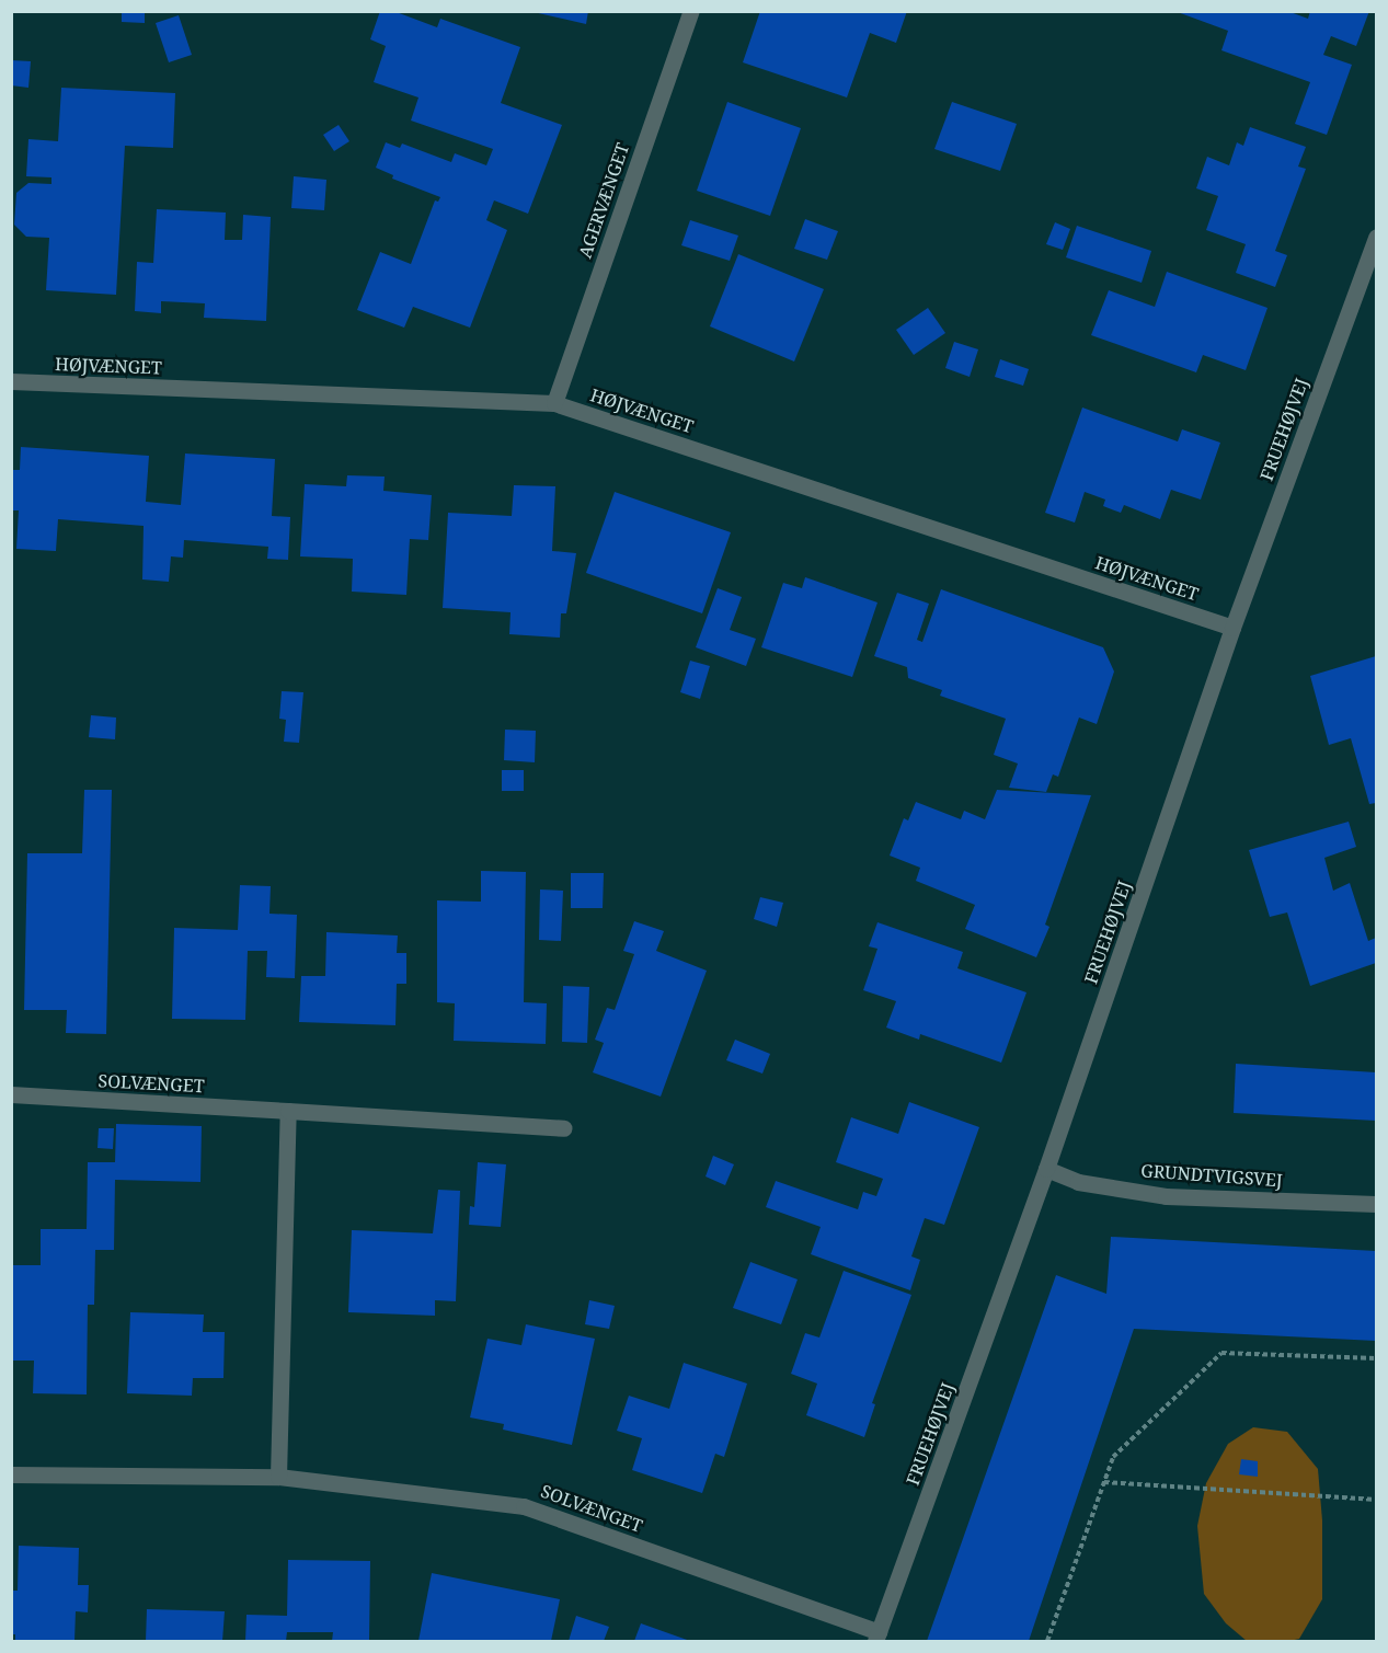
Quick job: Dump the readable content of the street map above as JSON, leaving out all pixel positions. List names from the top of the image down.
{
  "streets": {
    "street": [
      "AGERVÆNGET",
      "HØJVÆNGET",
      "FRUEHØJVEJ",
      "SOLVÆNGET",
      "GRUNDTVIGSVEJ"
    ]
  },
  "crossings": [
    ["AGERVÆNGET", "HØJVÆNGET"],
    ["HØJVÆNGET", "FRUEHØJVEJ"],
    ["FRUEHØJVEJ", "SOLVÆNGET"],
    ["FRUEHØJVEJ", "GRUNDTVIGSVEJ"]
  ]
}
